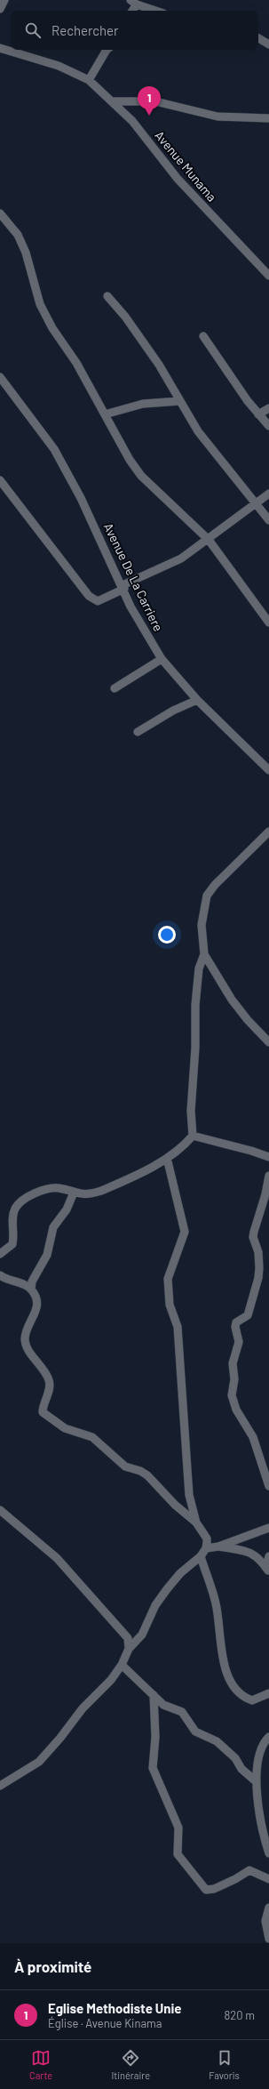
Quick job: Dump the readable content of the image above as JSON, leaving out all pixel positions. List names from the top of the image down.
{
  "streets": {
    "street": ["Avenue Munama", "Avenue De La Carriere"]
  },
  "page": {
    "search": "Rechercher",
    "pins": "1",
    "heading": "À proximité",
    "list": [
      {
        "mark": "1",
        "name": "Eglise Methodiste Unie",
        "note": "Église · Avenue Kinama",
        "value": "820 m"
      }
    ],
    "nav": ["Carte", "Itinéraire", "Favoris"]
  }
}
